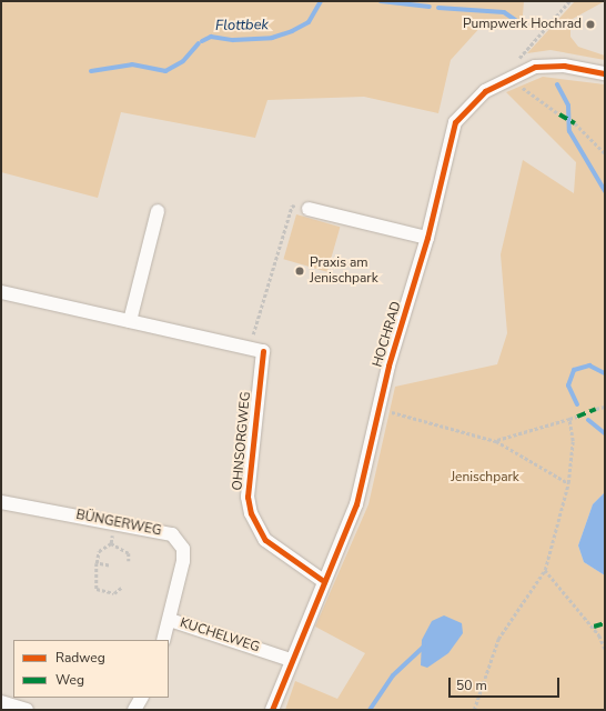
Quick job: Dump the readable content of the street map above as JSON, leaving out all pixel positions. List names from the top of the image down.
{
  "streets": {
    "street": [
      "HOCHRAD",
      "OHNSORGWEG",
      "BÜNGERWEG",
      "KUCHELWEG"
    ]
  },
  "crossings": [
    ["HOCHRAD", "OHNSORGWEG"],
    ["HOCHRAD", "KUCHELWEG"],
    ["BÜNGERWEG", "KUCHELWEG"]
  ],
  "water": ["Flottbek"],
  "parks": ["Jenischpark"],
  "places": ["Pumpwerk Hochrad", "Praxis am Jenischpark"],
  "legend": ["Radweg", "Weg"],
  "scale_bar": "50 m"
}
